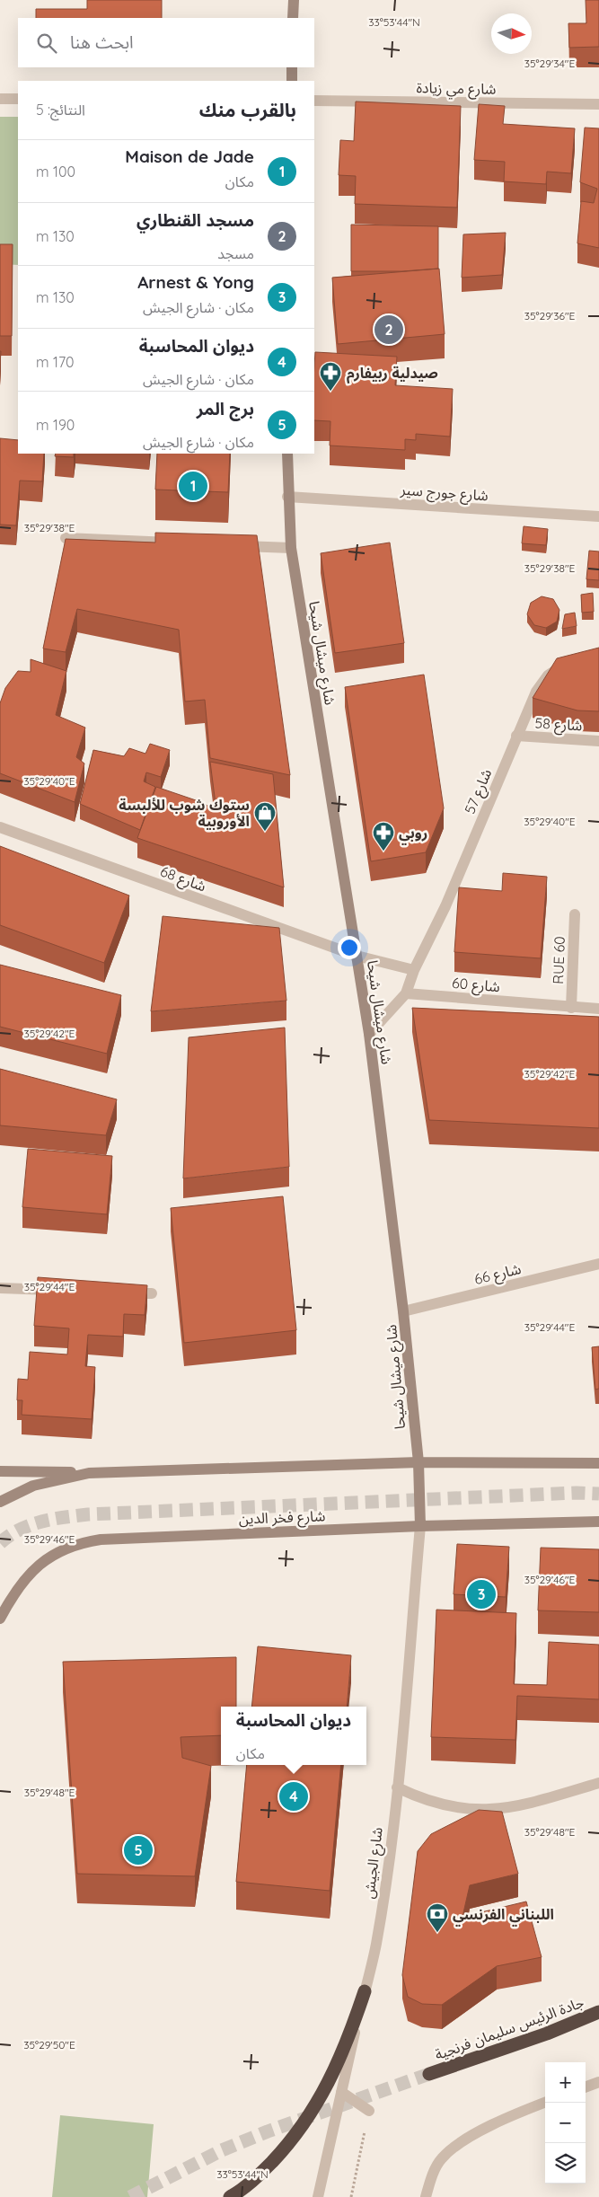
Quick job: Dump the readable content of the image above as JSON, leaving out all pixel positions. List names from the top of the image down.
{
  "streets": {
    "highway": ["جادة الرئيس سليمان فرنجية"],
    "main road": ["شارع ميشال شيحا", "شارع فخر الدين"],
    "street": [
      "شارع مي زيادة",
      "شارع جورج سير",
      "شارع 58",
      "شارع 57",
      "شارع 68",
      "RUE 60",
      "شارع 60",
      "شارع 66",
      "شارع الجيش"
    ]
  },
  "crossings": [
    ["شارع جورج سير", "شارع ميشال شيحا"],
    ["شارع ميشال شيحا", "شارع 68"],
    ["شارع ميشال شيحا", "شارع 66"],
    ["شارع ميشال شيحا", "شارع فخر الدين"],
    ["شارع ميشال شيحا", "شارع الجيش"],
    ["شارع 58", "شارع 57"],
    ["شارع 57", "شارع 60"],
    ["RUE 60", "شارع 60"],
    ["شارع فخر الدين", "شارع الجيش"]
  ],
  "places": {
    "pharmacy": ["صيدلية ربيفارم", "روبي"],
    "shop": ["ستوك شوب للألبسة الأوروبية"],
    "bank": ["اللبناني الفرنسي"]
  },
  "north": "right",
  "page": {
    "search": "ابحث هنا",
    "heading": ["بالقرب منك", "النتائج: 5"],
    "list": [
      {
        "mark": "1",
        "name": "Maison de Jade",
        "note": "مكان",
        "value": "100 m"
      },
      {
        "mark": "2",
        "name": "مسجد القنطاري",
        "note": "مسجد",
        "value": "130 m"
      },
      {
        "mark": "3",
        "name": "Arnest & Yong",
        "note": "مكان · شارع الجيش",
        "value": "130 m"
      },
      {
        "mark": "4",
        "name": "ديوان المحاسبة",
        "note": "مكان · شارع الجيش",
        "value": "170 m"
      },
      {
        "mark": "5",
        "name": "برج المر",
        "note": "مكان · شارع الجيش",
        "value": "190 m"
      }
    ],
    "pins": [
      "2",
      "1",
      "3",
      "4",
      "5"
    ],
    "popup": ["ديوان المحاسبة", "مكان"],
    "map_buttons": ["+", "−"]
  },
  "coordinates": [
    "33°53'44\"N",
    "35°29'34\"E",
    "35°29'36\"E",
    "35°29'38\"E",
    "35°29'40\"E",
    "35°29'42\"E",
    "35°29'44\"E",
    "35°29'46\"E",
    "35°29'48\"E",
    "35°29'50\"E"
  ]
}
